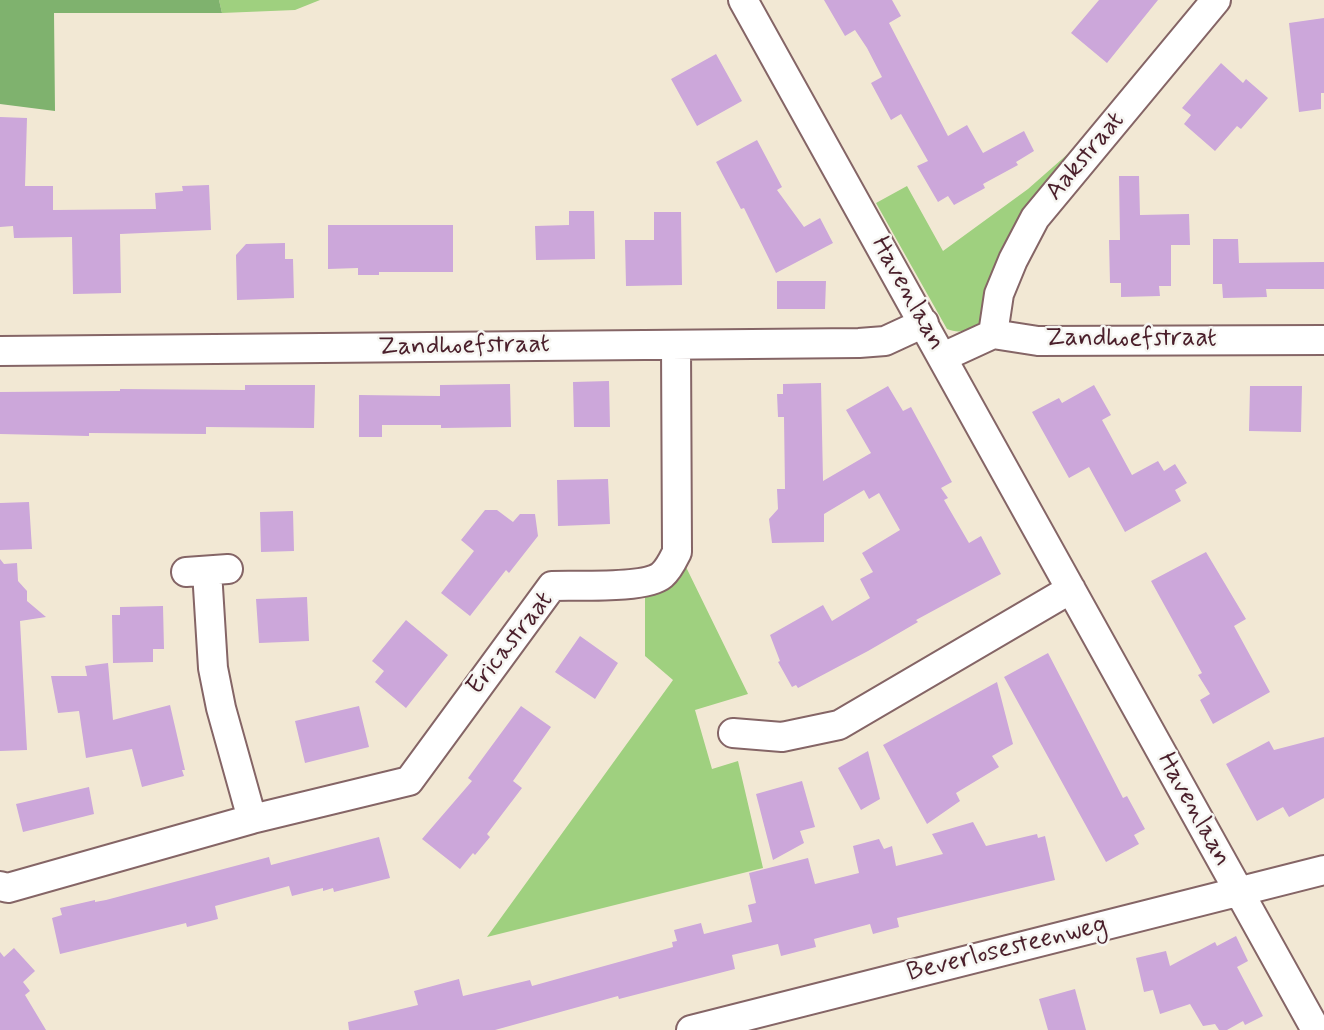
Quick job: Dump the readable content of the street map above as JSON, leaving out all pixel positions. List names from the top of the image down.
{
  "streets": {
    "street": [
      "Aakstraat",
      "Havenlaan",
      "Zandhoefstraat",
      "Ericastraat",
      "Beverlosesteenweg"
    ]
  },
  "crossings": [
    ["Aakstraat", "Zandhoefstraat"],
    ["Havenlaan", "Zandhoefstraat"],
    ["Havenlaan", "Beverlosesteenweg"],
    ["Zandhoefstraat", "Ericastraat"]
  ]
}
